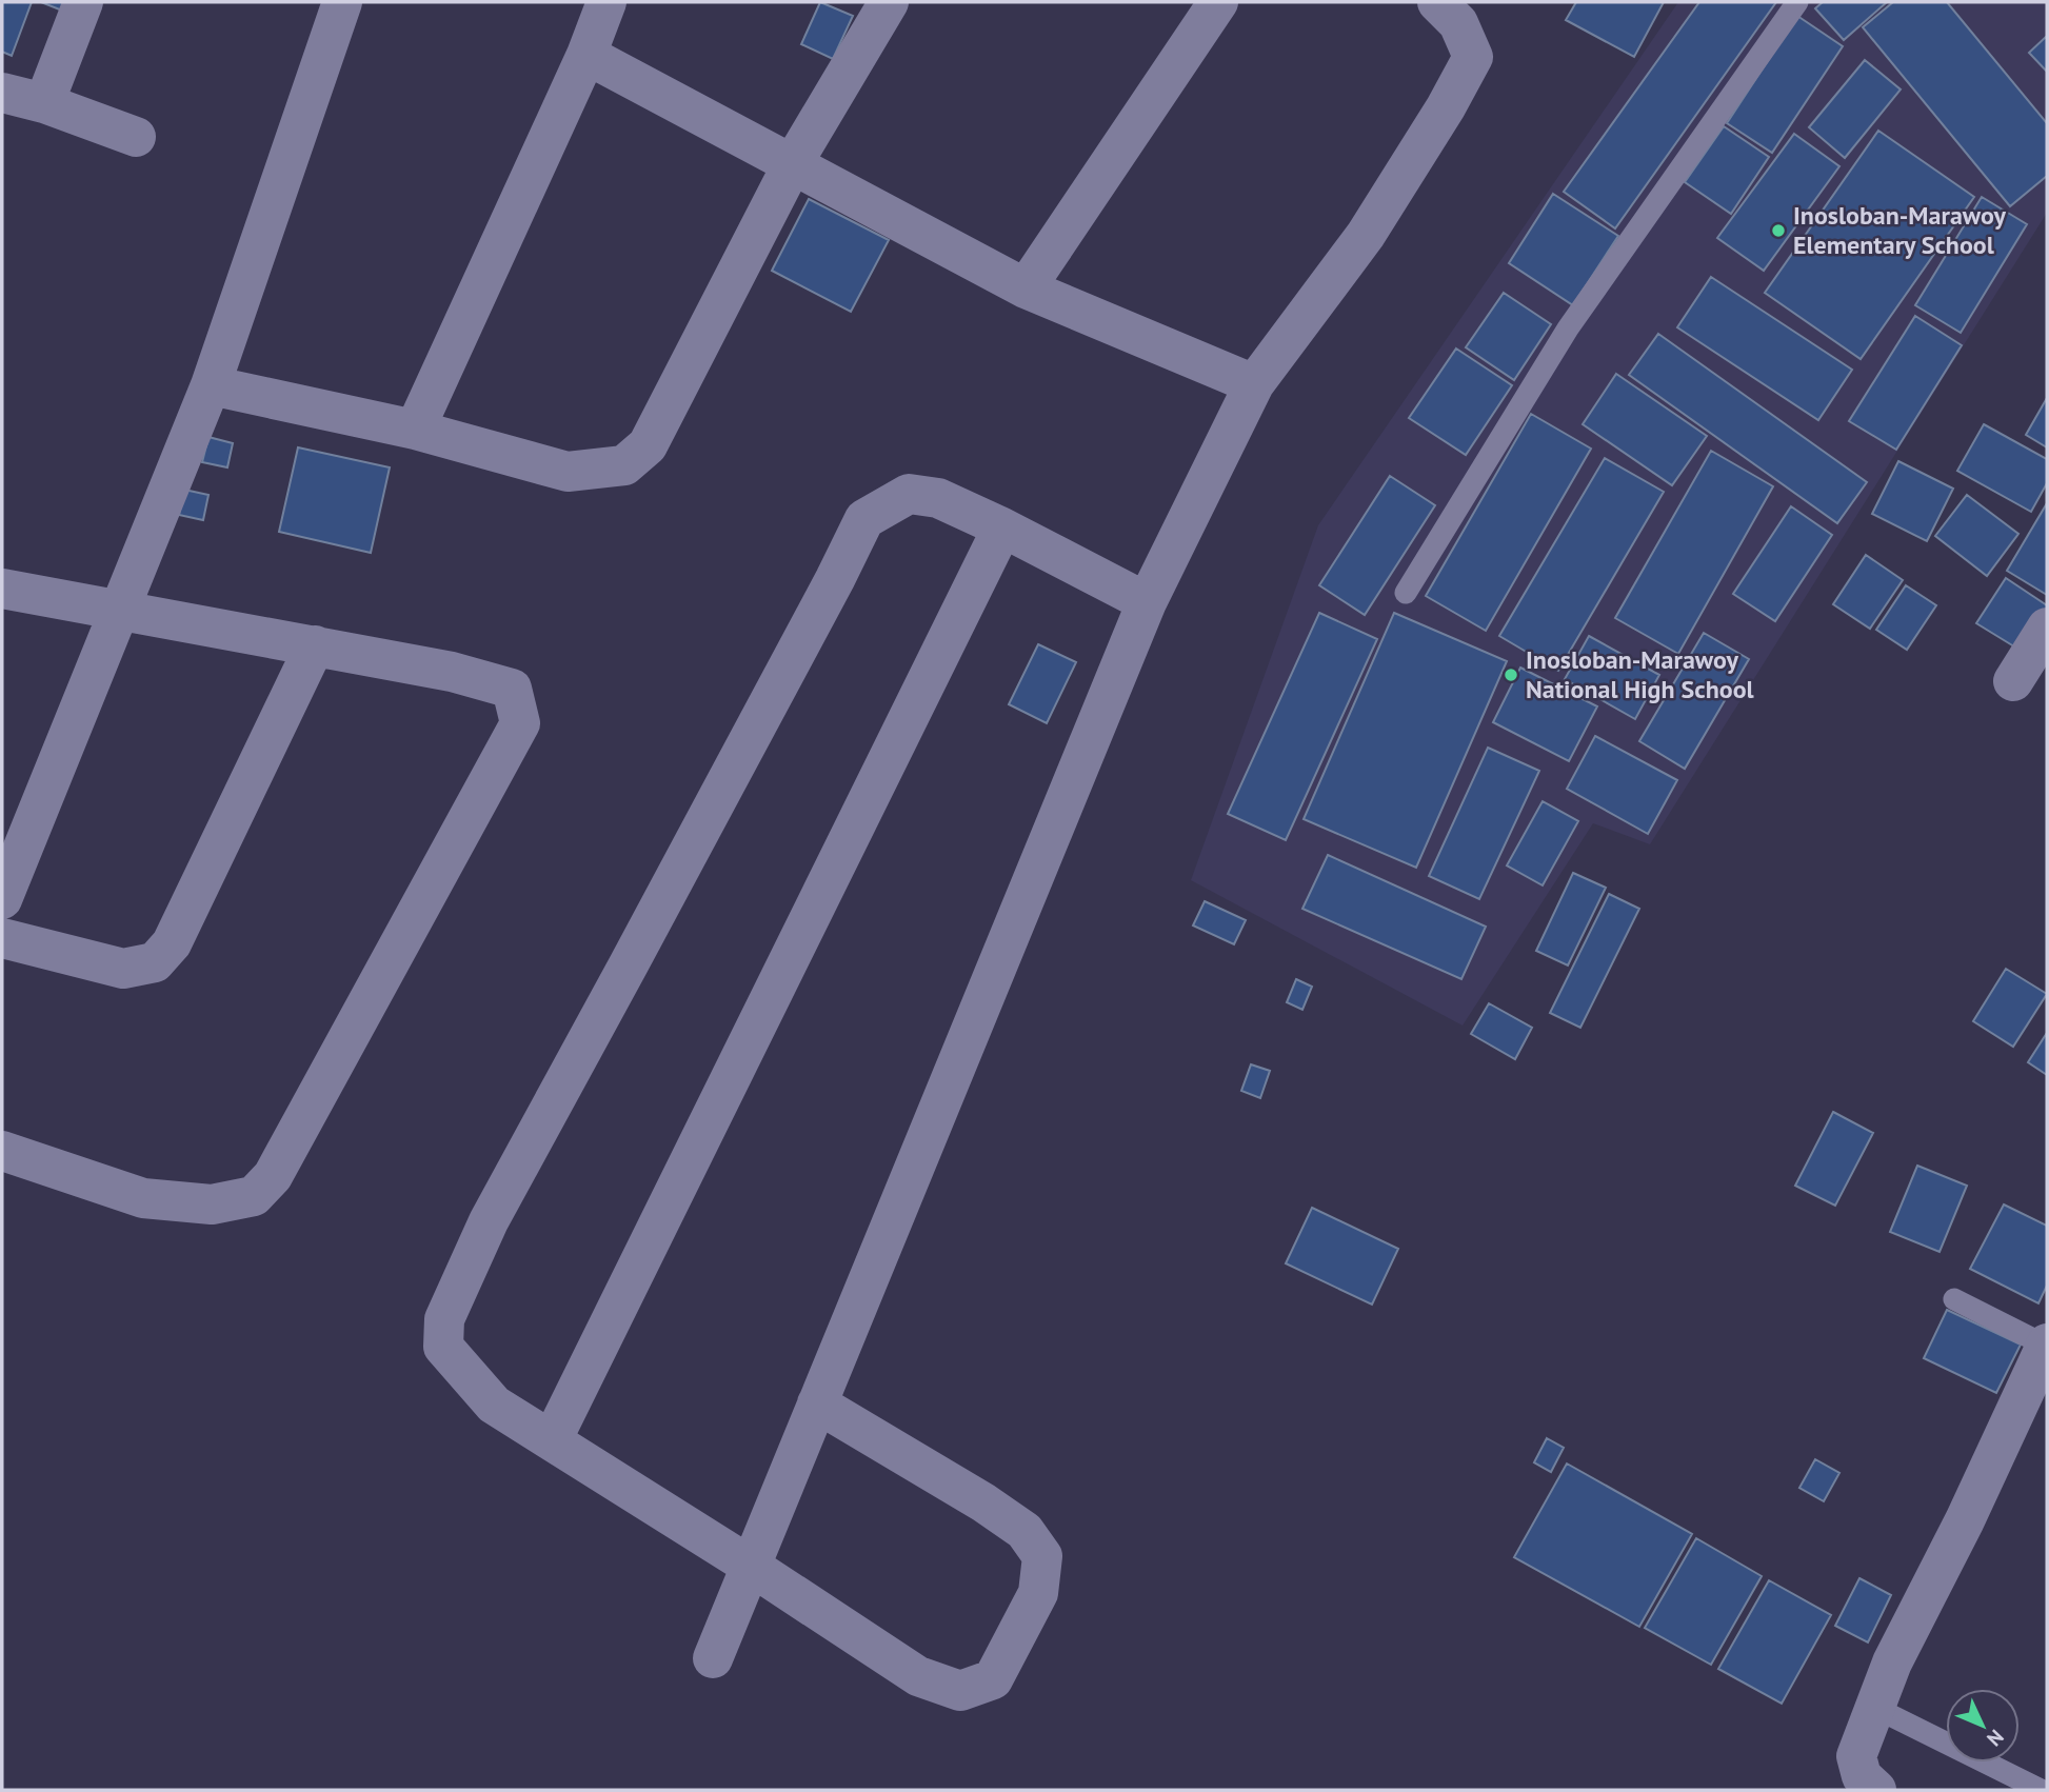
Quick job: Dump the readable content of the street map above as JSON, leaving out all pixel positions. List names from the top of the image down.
{
  "places": ["Inosloban-Marawoy Elementary School", "Inosloban-Marawoy National High School"],
  "north": "bottom right"
}
